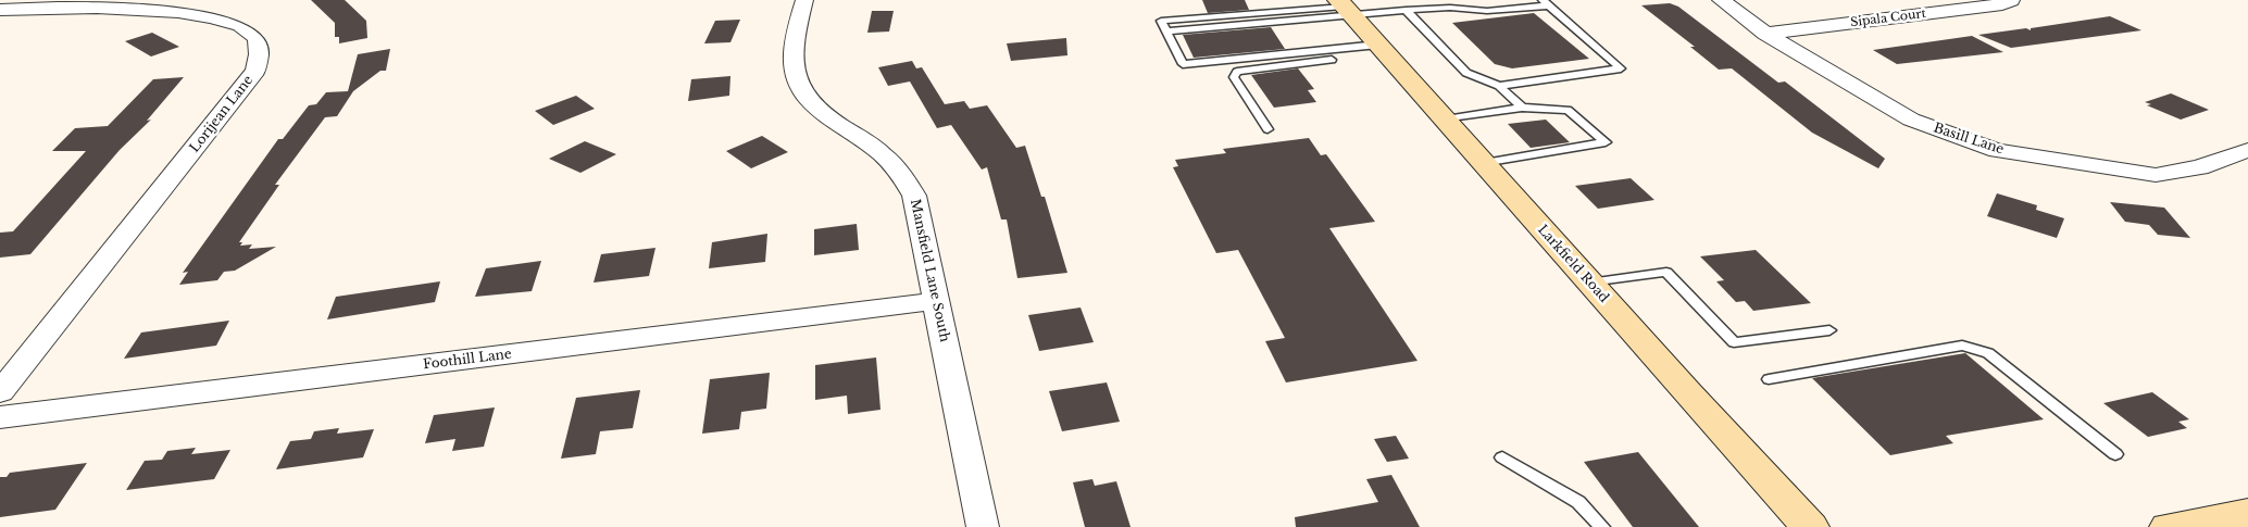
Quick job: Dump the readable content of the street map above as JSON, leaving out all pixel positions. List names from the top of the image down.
{
  "streets": {
    "main road": ["Larkfield Road"],
    "street": [
      "Sipala Court",
      "Lorijean Lane",
      "Basill Lane",
      "Mansfield Lane South",
      "Foothill Lane"
    ]
  },
  "crossings": [
    ["Sipala Court", "Basill Lane"],
    ["Mansfield Lane South", "Foothill Lane"]
  ]
}
